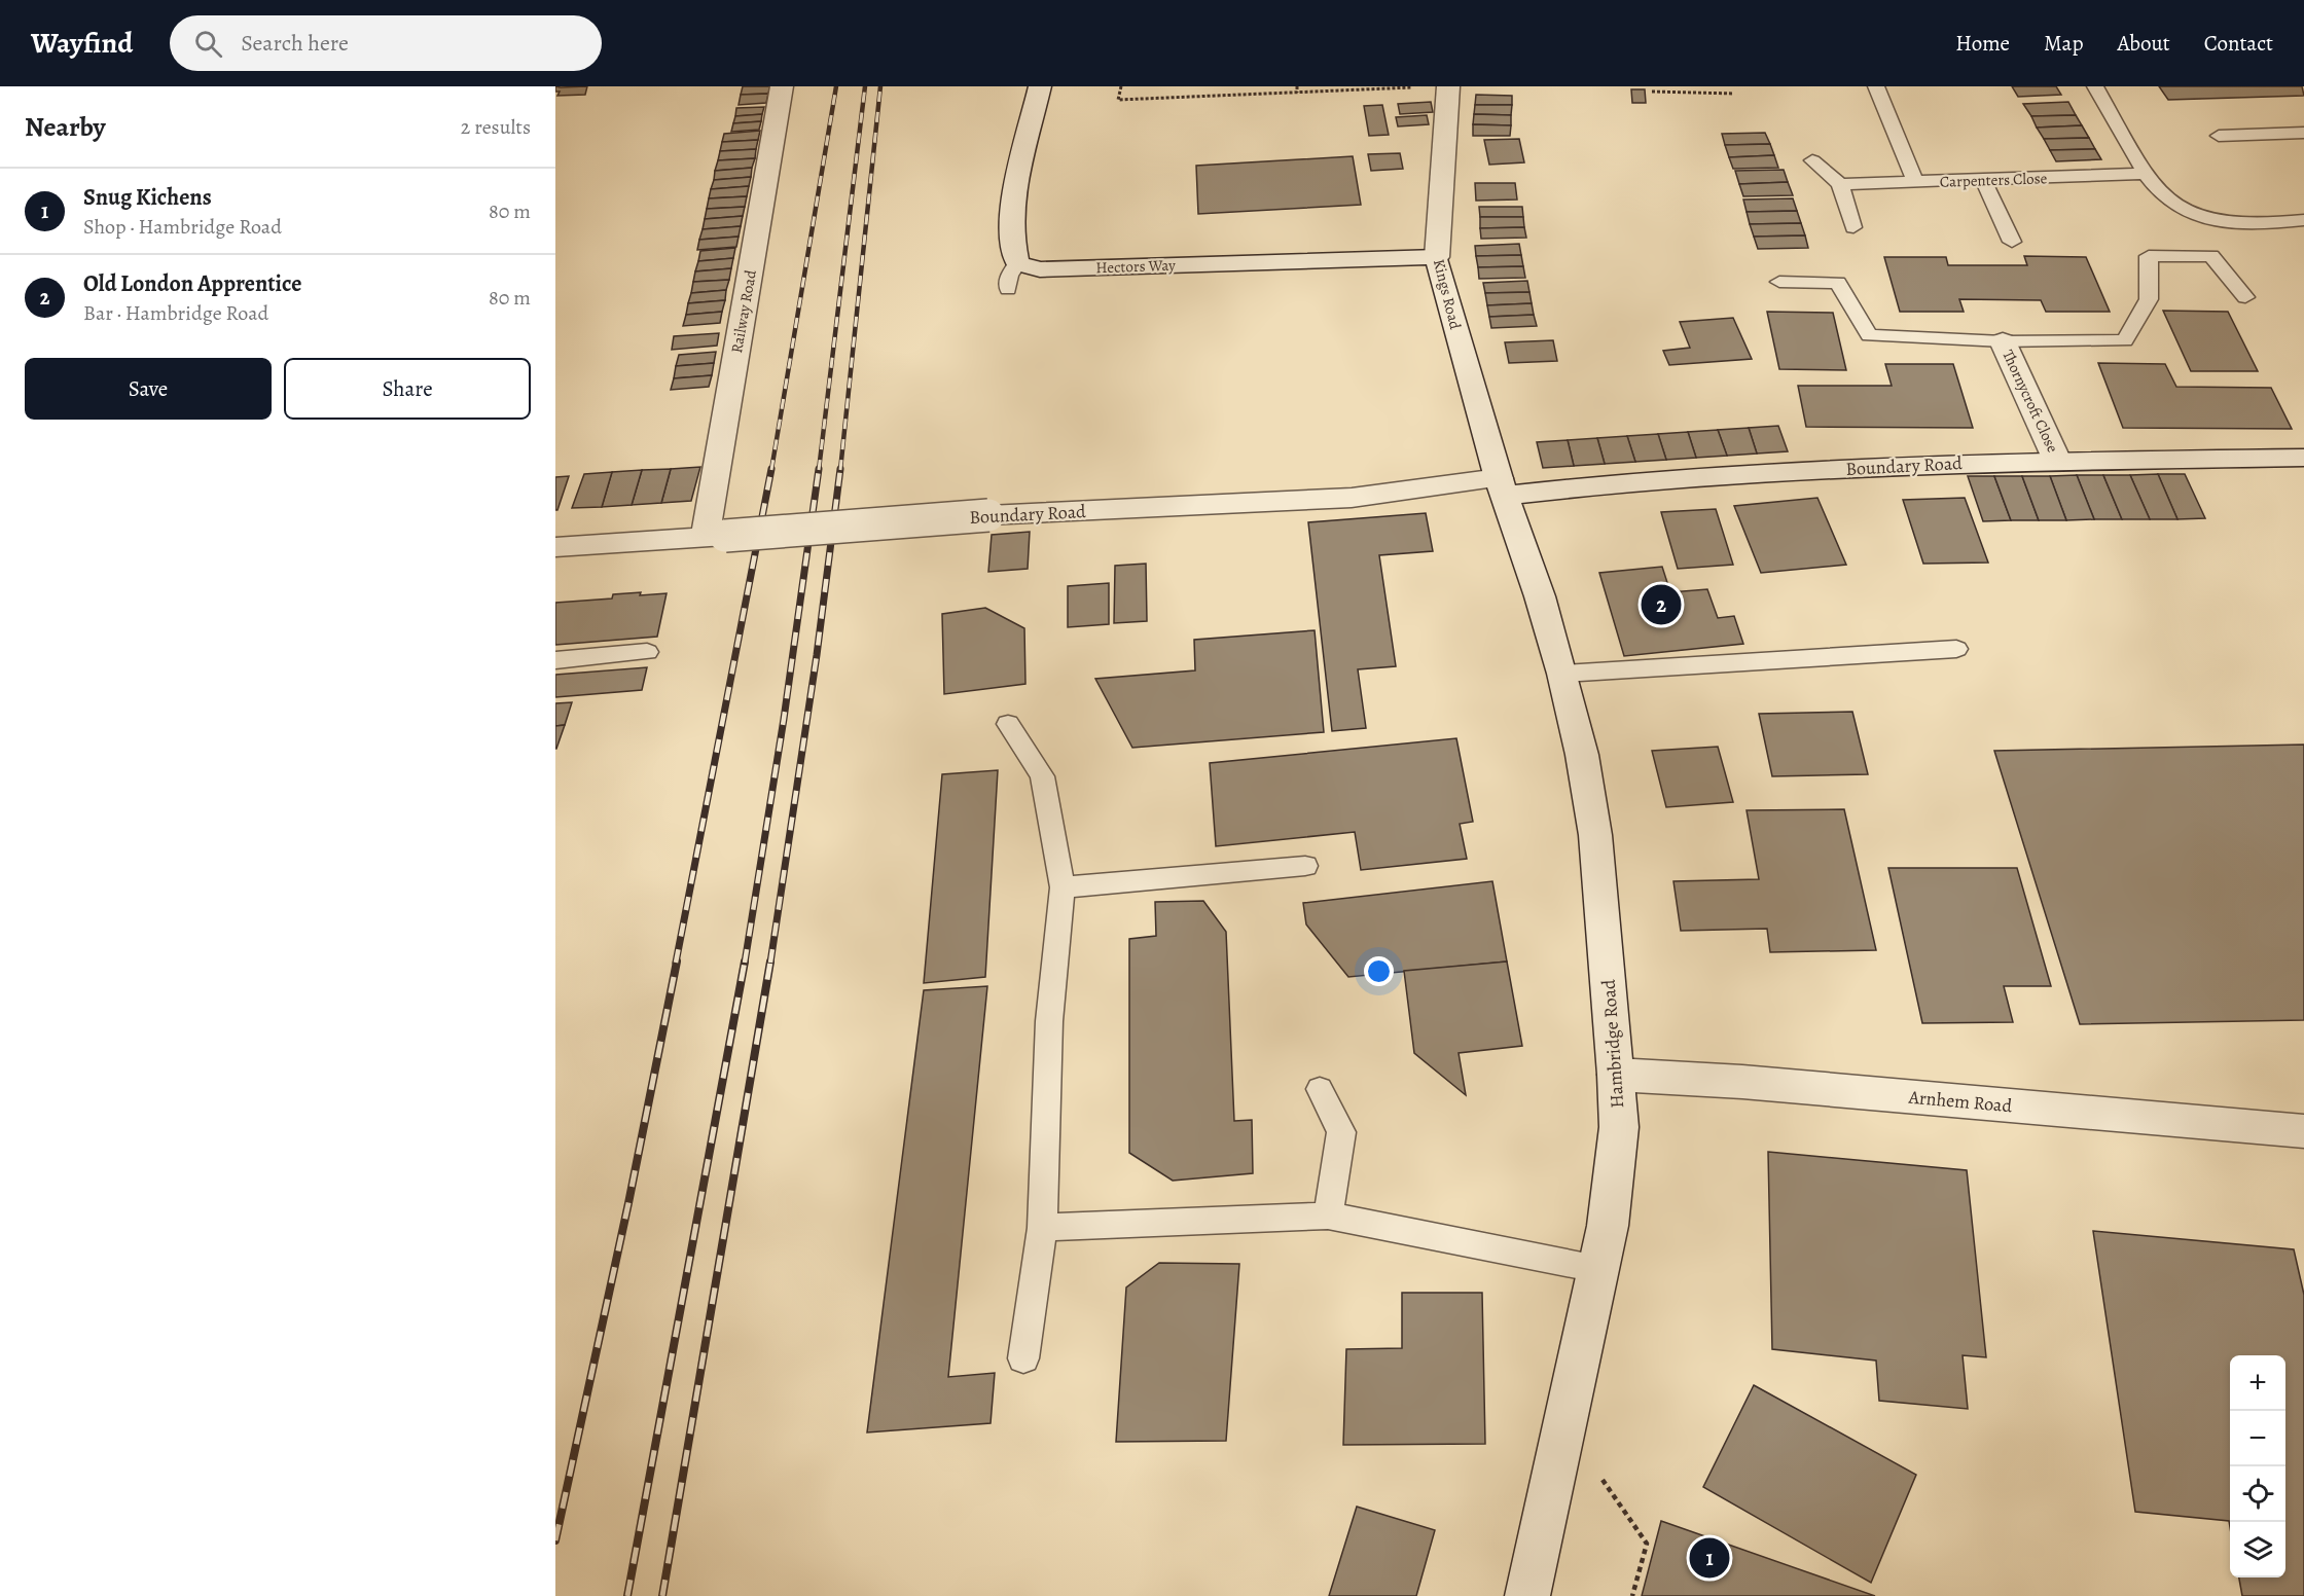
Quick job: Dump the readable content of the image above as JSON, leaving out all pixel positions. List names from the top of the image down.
{
  "streets": {
    "main road": [
      "Hectors Way",
      "Kings Road",
      "Railway Road",
      "Thornycroft Close",
      "Boundary Road",
      "Hambridge Road",
      "Arnhem Road"
    ],
    "lane": ["Carpenters Close"]
  },
  "crossings": [
    ["Hectors Way", "Kings Road"],
    ["Kings Road", "Boundary Road"],
    ["Kings Road", "Hambridge Road"],
    ["Railway Road", "Boundary Road"],
    ["Thornycroft Close", "Boundary Road"],
    ["Boundary Road", "Hambridge Road"],
    ["Hambridge Road", "Arnhem Road"]
  ],
  "page": {
    "header": "Wayfind",
    "search": "Search here",
    "nav": [
      "Home",
      "Map",
      "About",
      "Contact"
    ],
    "heading": ["Nearby", "2 results"],
    "list": [
      {
        "mark": "1",
        "name": "Snug Kichens",
        "note": "Shop · Hambridge Road",
        "value": "80 m"
      },
      {
        "mark": "2",
        "name": "Old London Apprentice",
        "note": "Bar · Hambridge Road",
        "value": "80 m"
      }
    ],
    "buttons": ["Save", "Share"],
    "pins": ["2", "1"],
    "map_buttons": ["+", "−"]
  }
}
